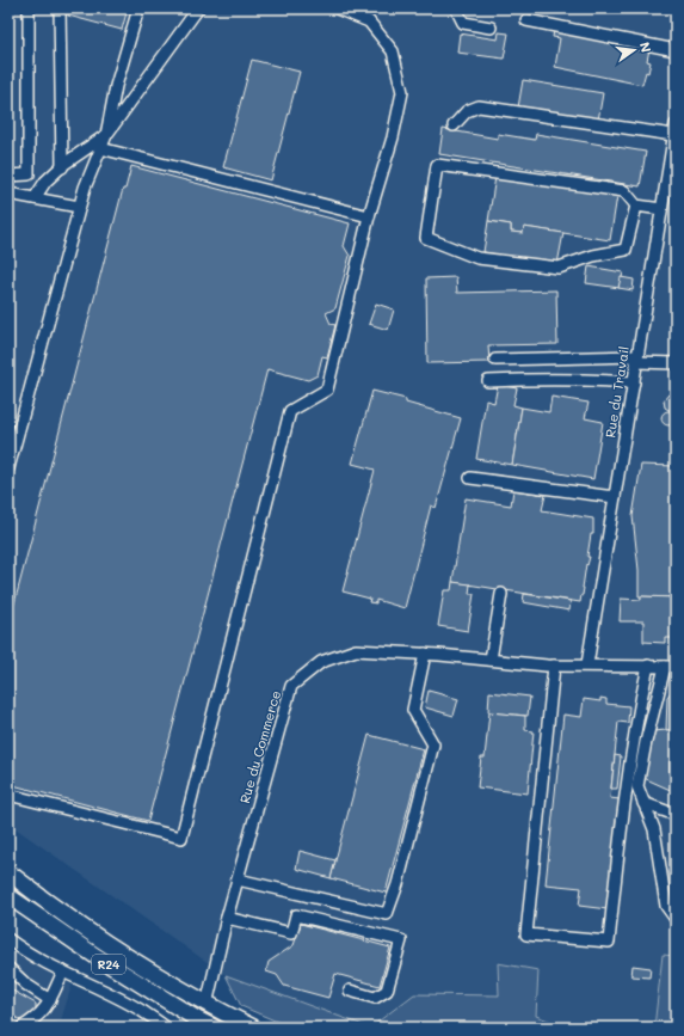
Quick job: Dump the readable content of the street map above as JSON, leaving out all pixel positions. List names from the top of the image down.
{
  "streets": {
    "highway": ["R24"],
    "street": ["Rue du Travail", "Rue du Commerce"]
  },
  "crossings": [
    ["Rue du Travail", "Rue du Commerce"],
    ["Rue du Commerce", "R24"]
  ],
  "north": "right"
}
